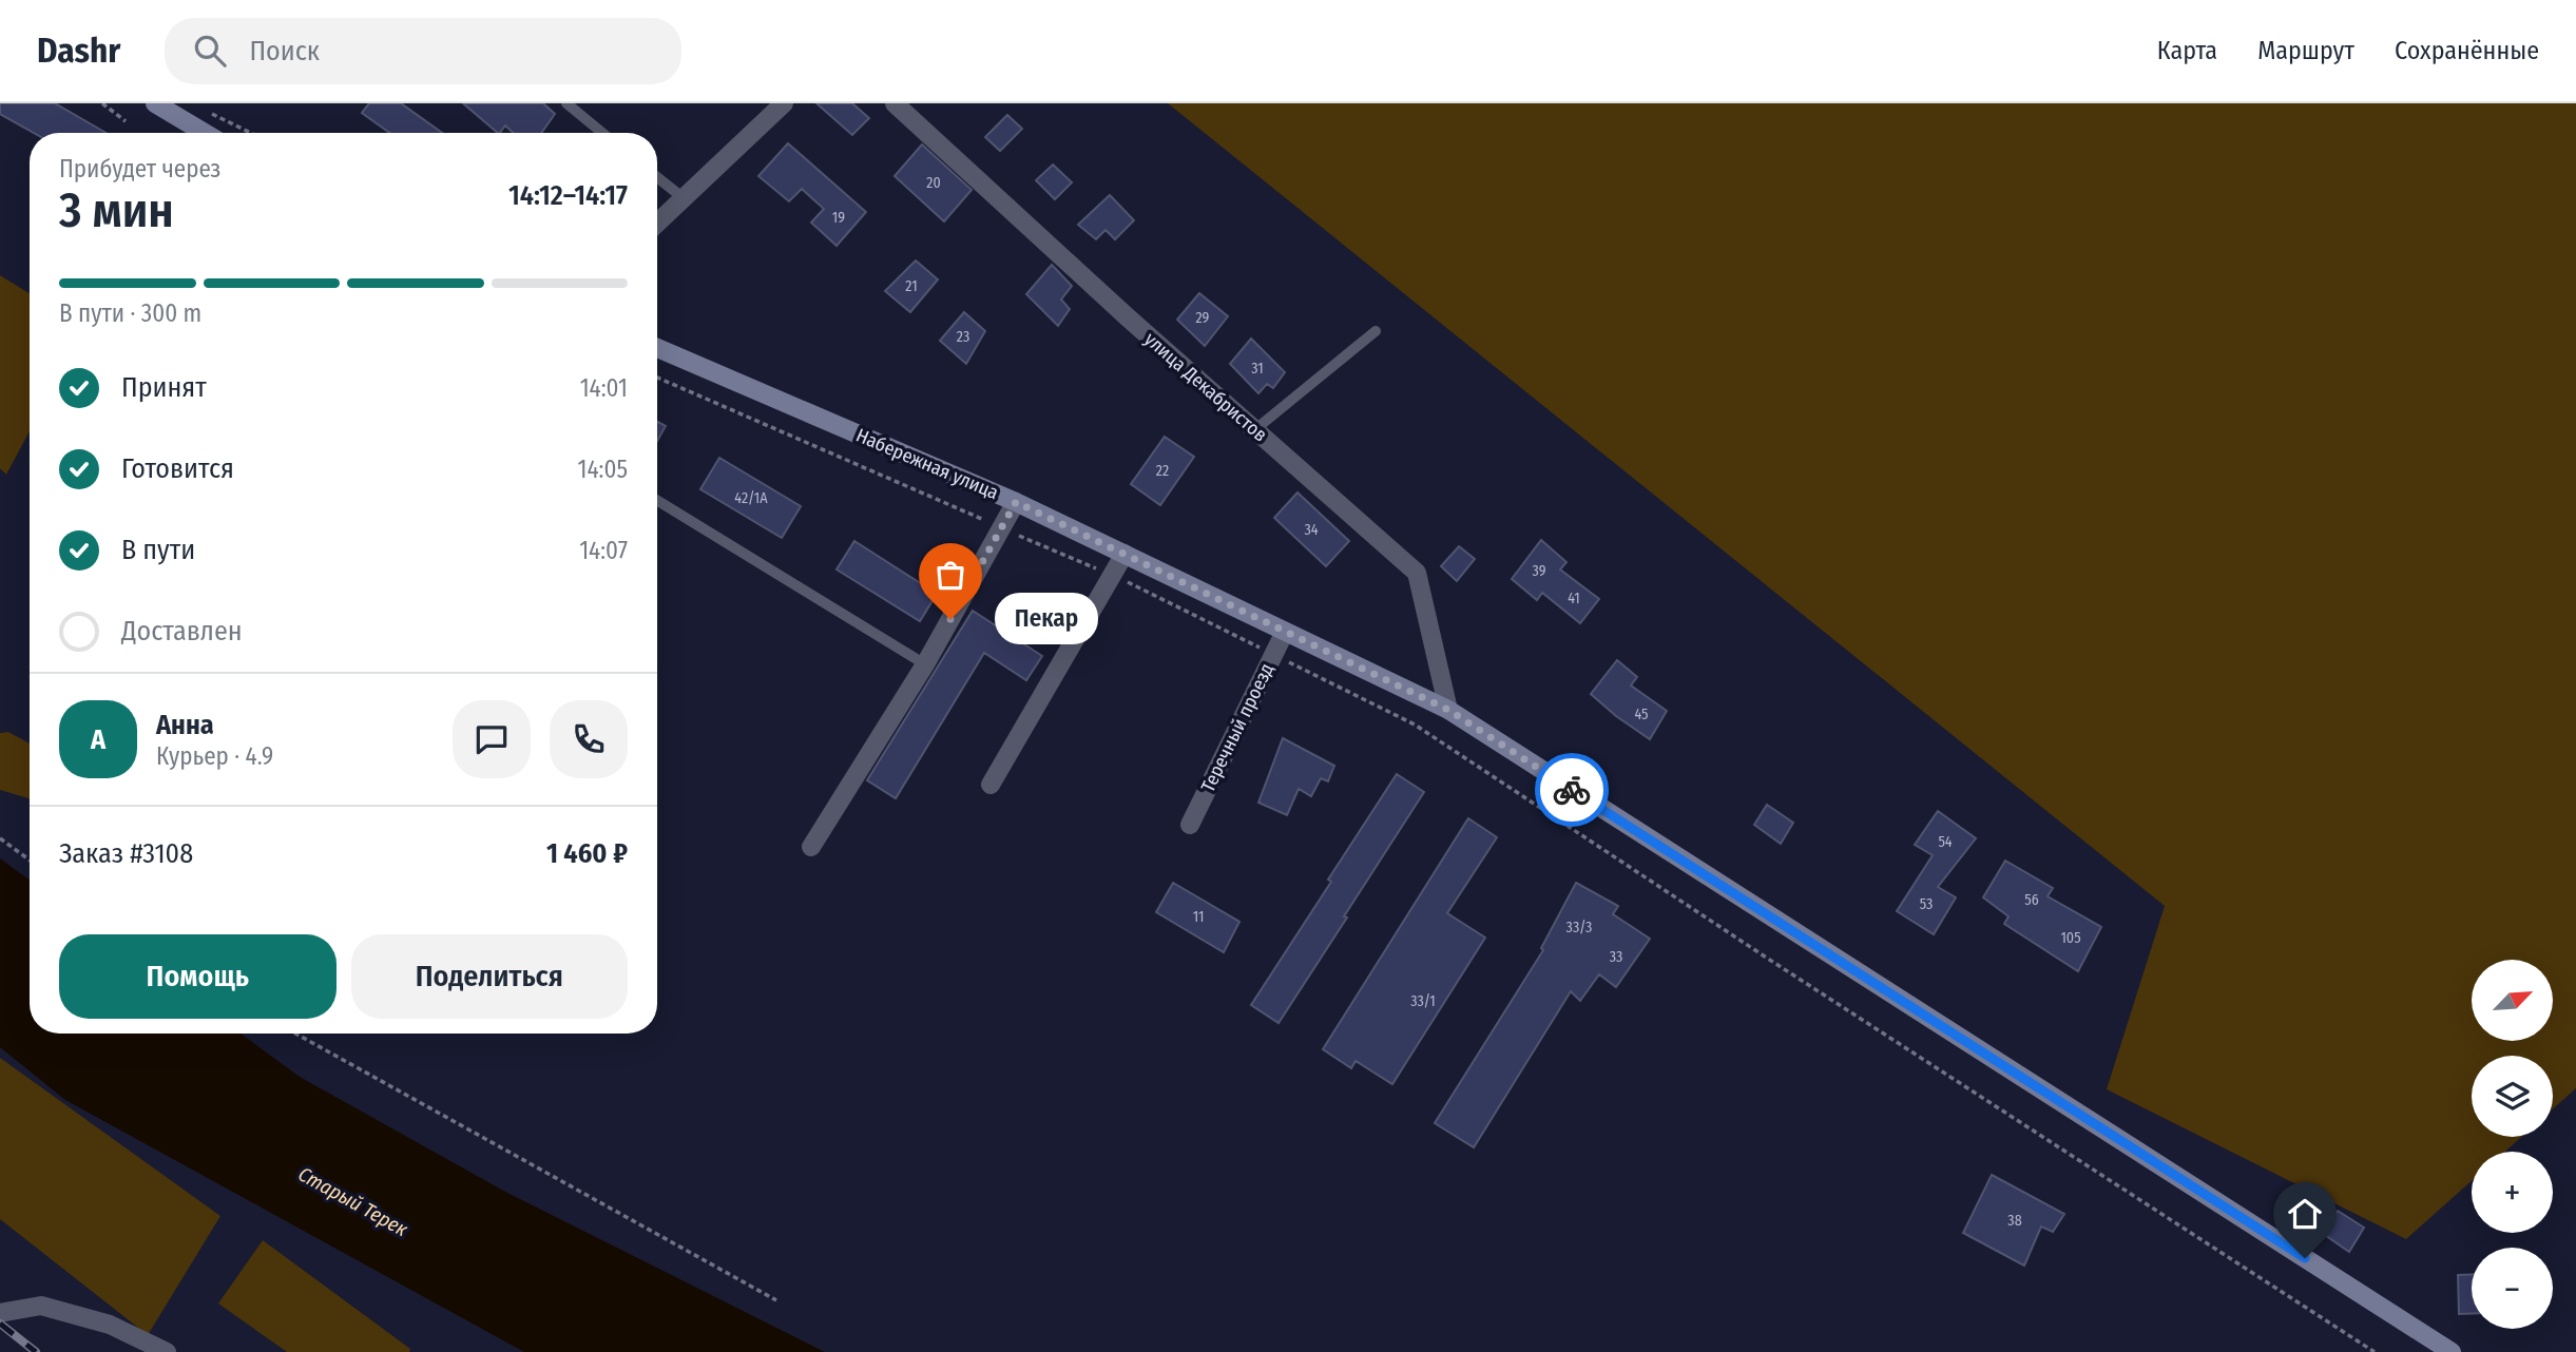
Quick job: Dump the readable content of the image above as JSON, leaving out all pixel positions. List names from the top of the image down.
{
  "streets": {
    "main road": ["Набережная улица"],
    "street": ["улица Декабристов", "Теречный проезд"]
  },
  "crossings": [
    ["улица Декабристов", "Набережная улица"],
    ["Набережная улица", "Теречный проезд"]
  ],
  "water": ["Старый Терек"],
  "places": ["Пекар"],
  "house_numbers": [
    "20",
    "19",
    "21",
    "29",
    "23",
    "31",
    "22",
    "42/1А",
    "34",
    "39",
    "41",
    "45",
    "54",
    "56",
    "53",
    "11",
    "33/3",
    "105",
    "33",
    "33/1",
    "38"
  ],
  "north": "top right",
  "page": {
    "header": "Dashr",
    "search": "Поиск",
    "nav": ["Карта", "Маршрут", "Сохранённые"],
    "heading": ["3 мин", "Прибудет через", "14:12–14:17"],
    "panel": [
      "Анна",
      "Курьер · 4.9",
      "Заказ #3108",
      "1 460 ₽"
    ],
    "bar": "В пути · 300 m",
    "list": [
      ["Принят", "14:01"],
      ["Готовится", "14:05"],
      ["В пути", "14:07"],
      "Доставлен"
    ],
    "bubble": "Пекар",
    "round": "А",
    "buttons": ["Помощь", "Поделиться"],
    "map_buttons": ["+", "−"]
  }
}
